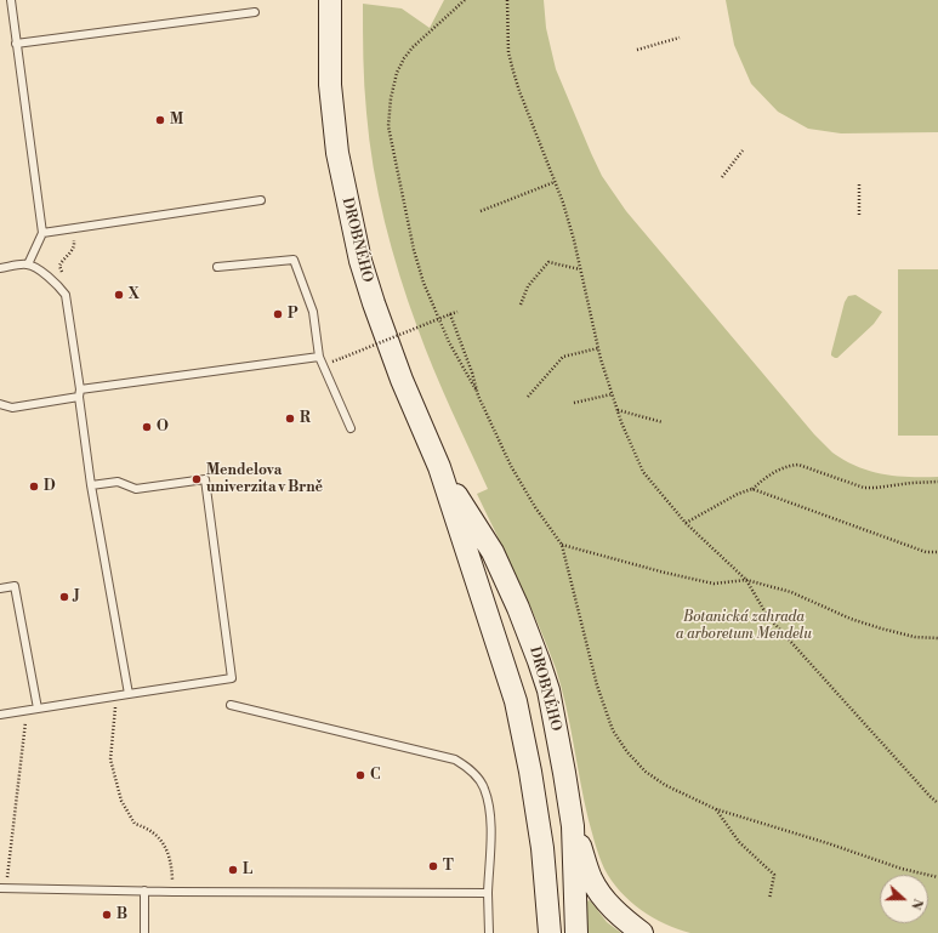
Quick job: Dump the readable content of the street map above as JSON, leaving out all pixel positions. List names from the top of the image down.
{
  "streets": {
    "main road": ["DROBNÉHO"]
  },
  "parks": ["Botanická zahrada a arboretum Mendelu"],
  "places": [
    "M",
    "X",
    "P",
    "R",
    "O",
    "Mendelova univerzita v Brně",
    "D",
    "J",
    "C",
    "T",
    "L",
    "B"
  ],
  "north": "right"
}
